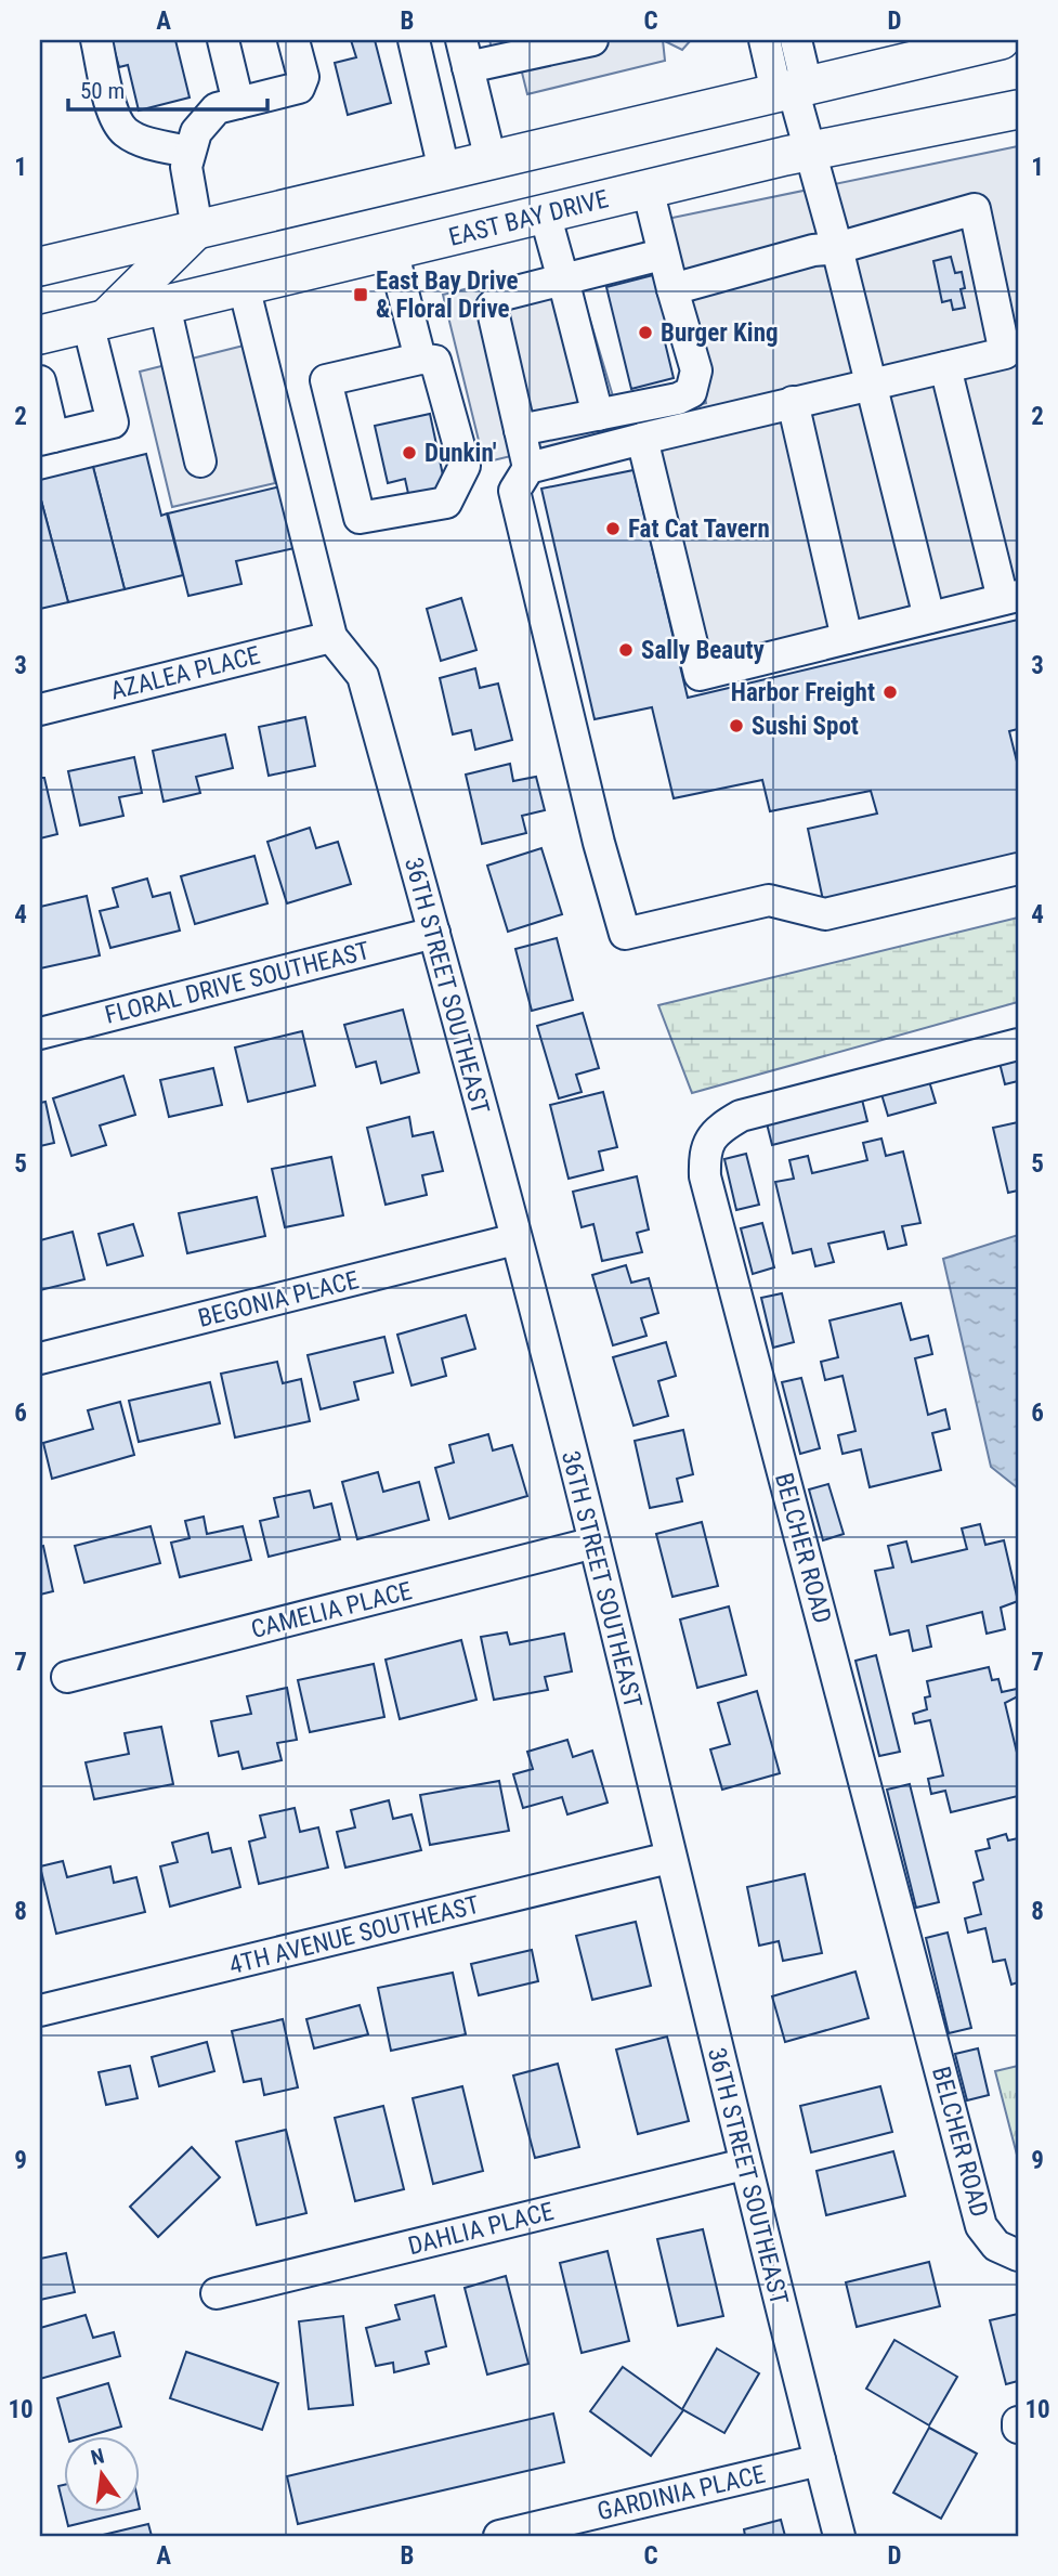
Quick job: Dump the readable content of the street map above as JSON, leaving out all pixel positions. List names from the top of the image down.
{
  "streets": {
    "main road": ["EAST BAY DRIVE"],
    "street": [
      "AZALEA PLACE",
      "FLORAL DRIVE SOUTHEAST",
      "36TH STREET SOUTHEAST",
      "BEGONIA PLACE",
      "BELCHER ROAD",
      "CAMELIA PLACE",
      "4TH AVENUE SOUTHEAST",
      "DAHLIA PLACE",
      "GARDINIA PLACE"
    ]
  },
  "crossings": [
    ["AZALEA PLACE", "36TH STREET SOUTHEAST"],
    ["FLORAL DRIVE SOUTHEAST", "36TH STREET SOUTHEAST"],
    ["36TH STREET SOUTHEAST", "BEGONIA PLACE"],
    ["36TH STREET SOUTHEAST", "CAMELIA PLACE"],
    ["36TH STREET SOUTHEAST", "4TH AVENUE SOUTHEAST"],
    ["36TH STREET SOUTHEAST", "DAHLIA PLACE"],
    ["36TH STREET SOUTHEAST", "GARDINIA PLACE"]
  ],
  "places": {
    "transit": ["East Bay Drive & Floral Drive"],
    "other": [
      "Burger King",
      "Dunkin'",
      "Fat Cat Tavern",
      "Sally Beauty",
      "Harbor Freight",
      "Sushi Spot"
    ]
  },
  "scale_bar": "50 m",
  "north": "top",
  "grid": {
    "columns": [
      "A",
      "B",
      "C",
      "D"
    ],
    "rows": [
      "1",
      "2",
      "3",
      "4",
      "5",
      "6",
      "7",
      "8",
      "9",
      "10"
    ]
  }
}
